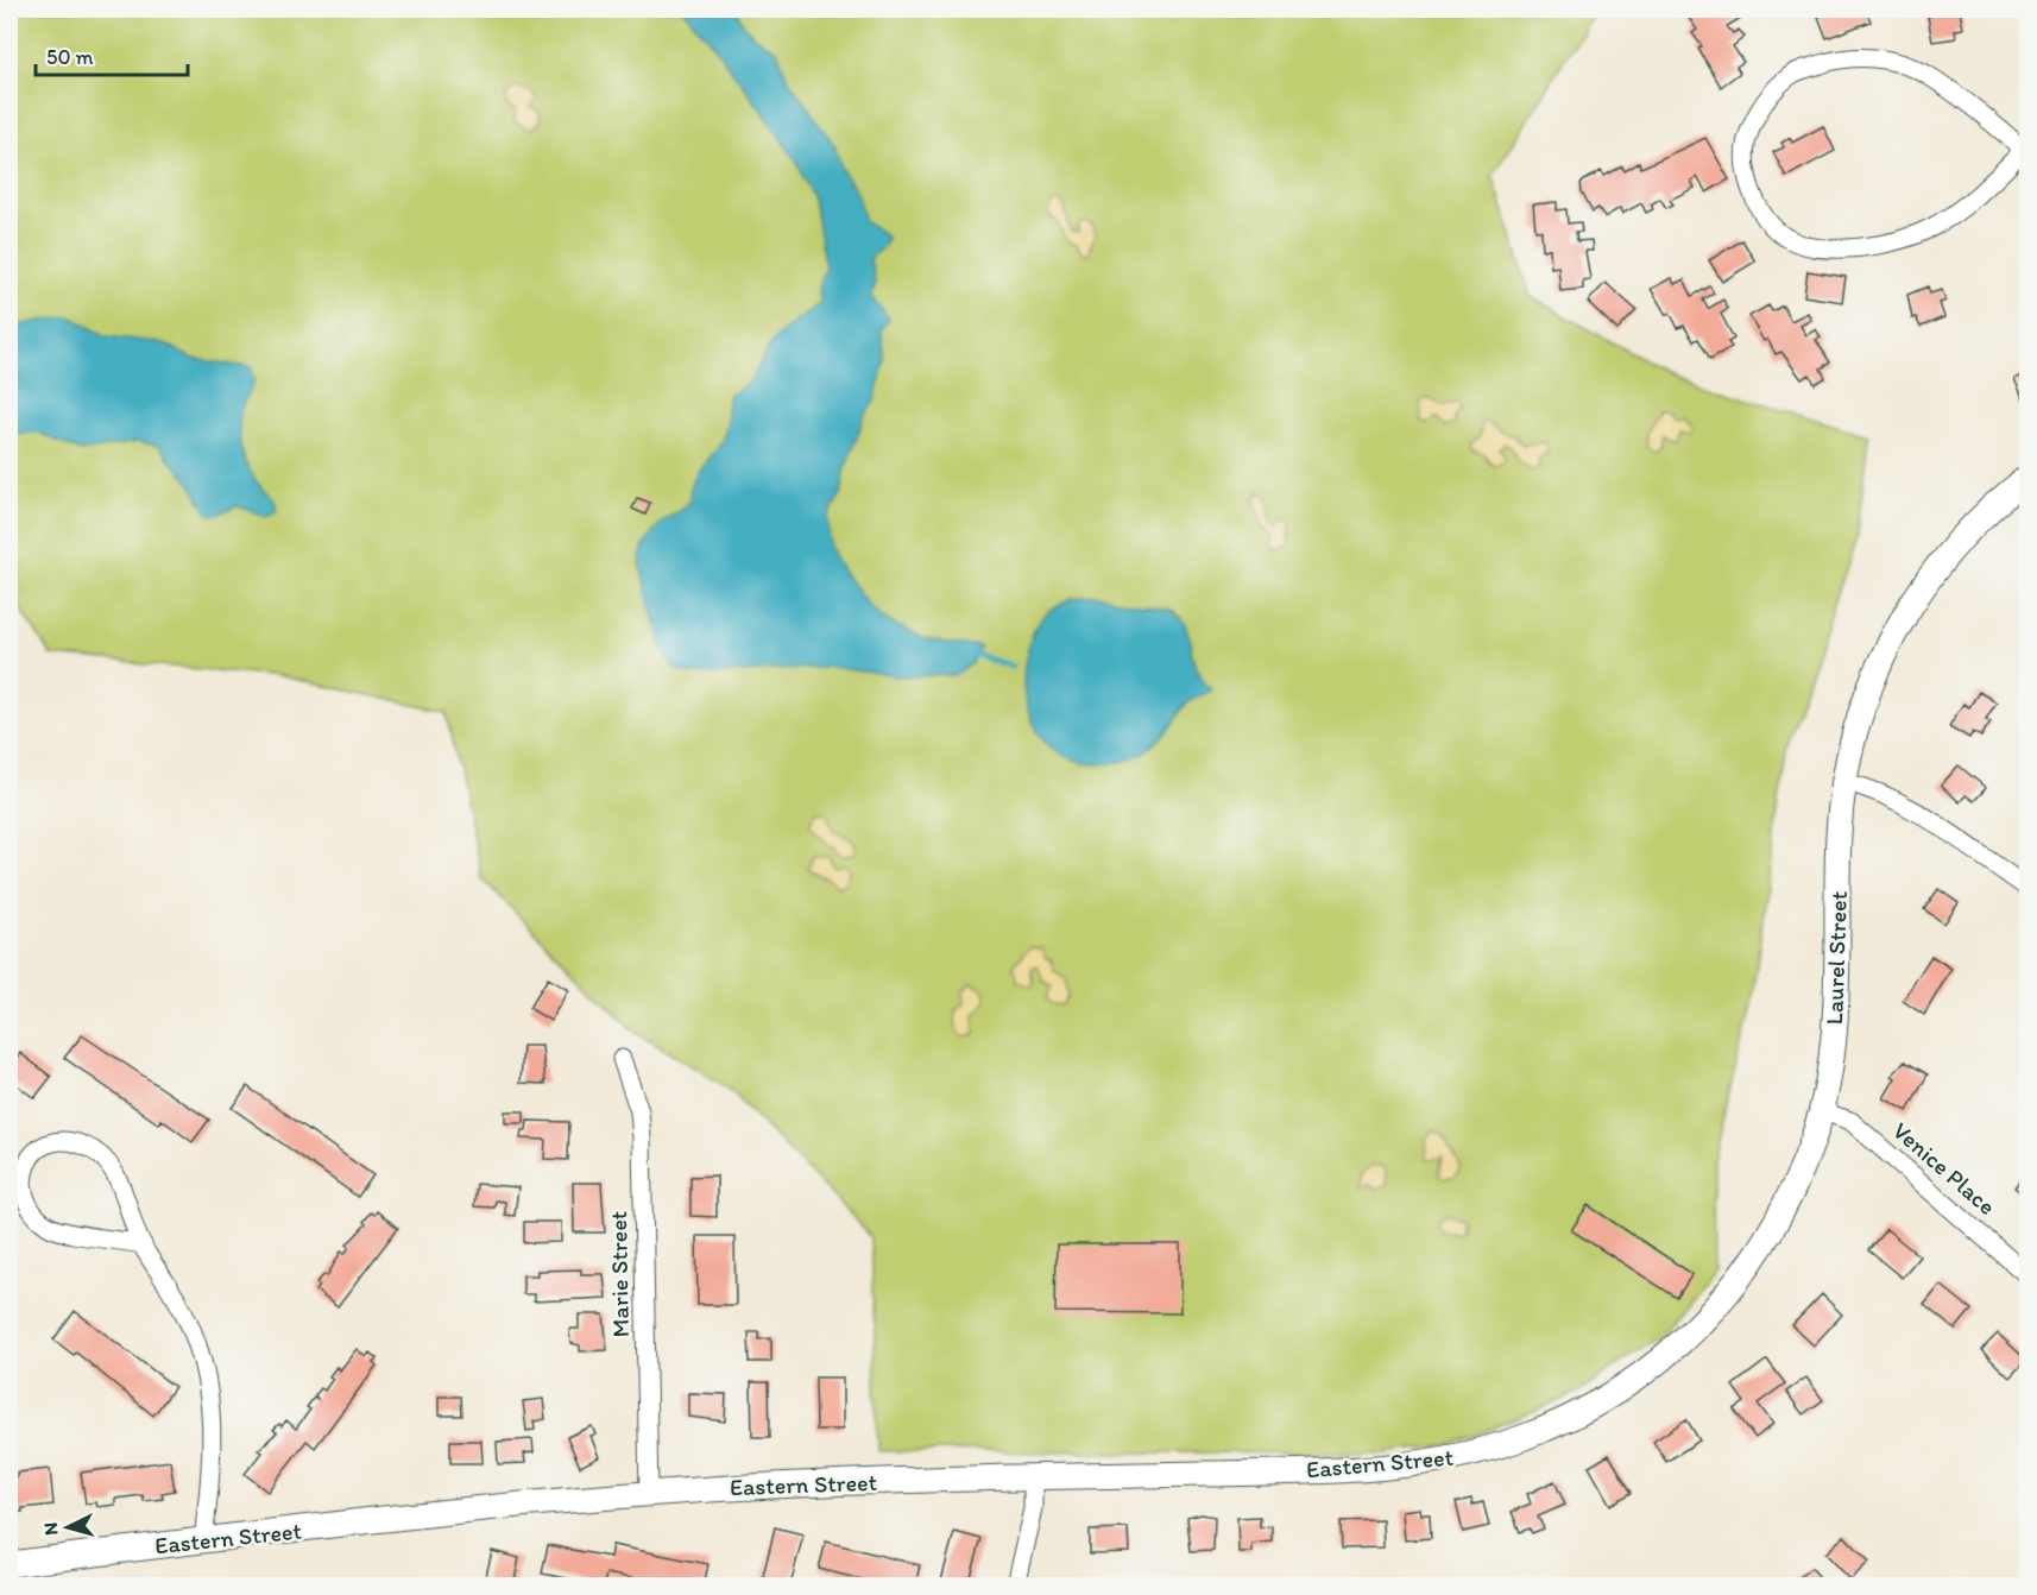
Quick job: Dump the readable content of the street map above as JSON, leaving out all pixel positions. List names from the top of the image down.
{
  "streets": {
    "street": [
      "Laurel Street",
      "Venice Place",
      "Marie Street",
      "Eastern Street"
    ]
  },
  "crossings": [
    ["Laurel Street", "Venice Place"],
    ["Laurel Street", "Eastern Street"],
    ["Marie Street", "Eastern Street"]
  ],
  "scale_bar": "50 m",
  "north": "left"
}
